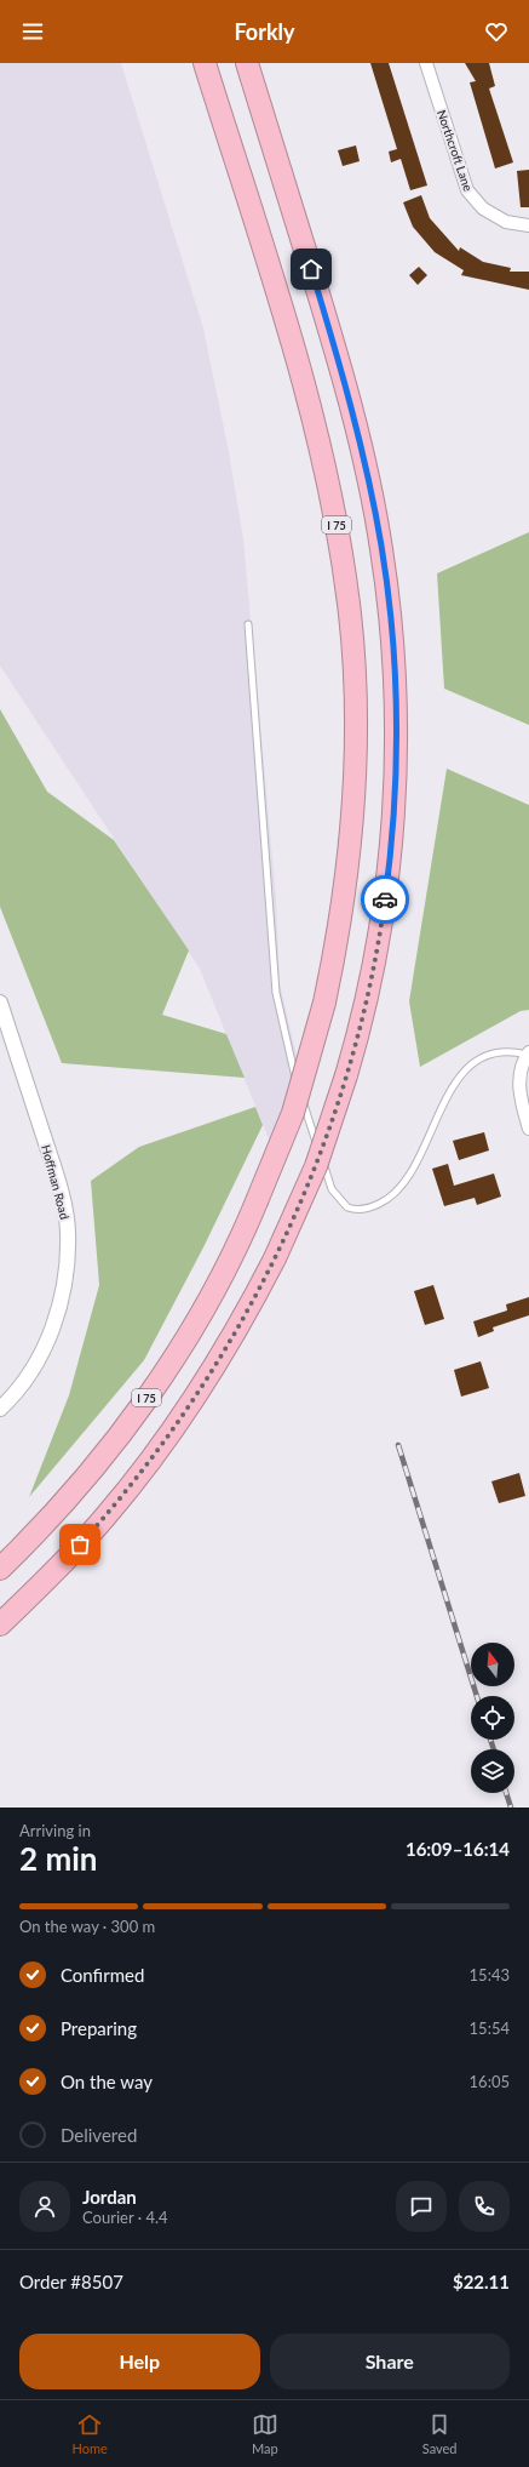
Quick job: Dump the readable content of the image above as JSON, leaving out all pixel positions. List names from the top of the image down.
{
  "streets": {
    "highway": ["I 75"],
    "street": ["Northcroft Lane", "Hoffman Road"]
  },
  "north": "top",
  "page": {
    "header": "Forkly",
    "heading": ["2 min", "Arriving in", "16:09–16:14"],
    "panel": [
      "Jordan",
      "Courier · 4.4",
      "Order #8507",
      "$22.11"
    ],
    "bar": "On the way · 300 m",
    "list": [
      ["Confirmed", "15:43"],
      ["Preparing", "15:54"],
      ["On the way", "16:05"],
      "Delivered"
    ],
    "buttons": ["Help", "Share"],
    "tabs": ["Home", "Map", "Saved"]
  }
}
